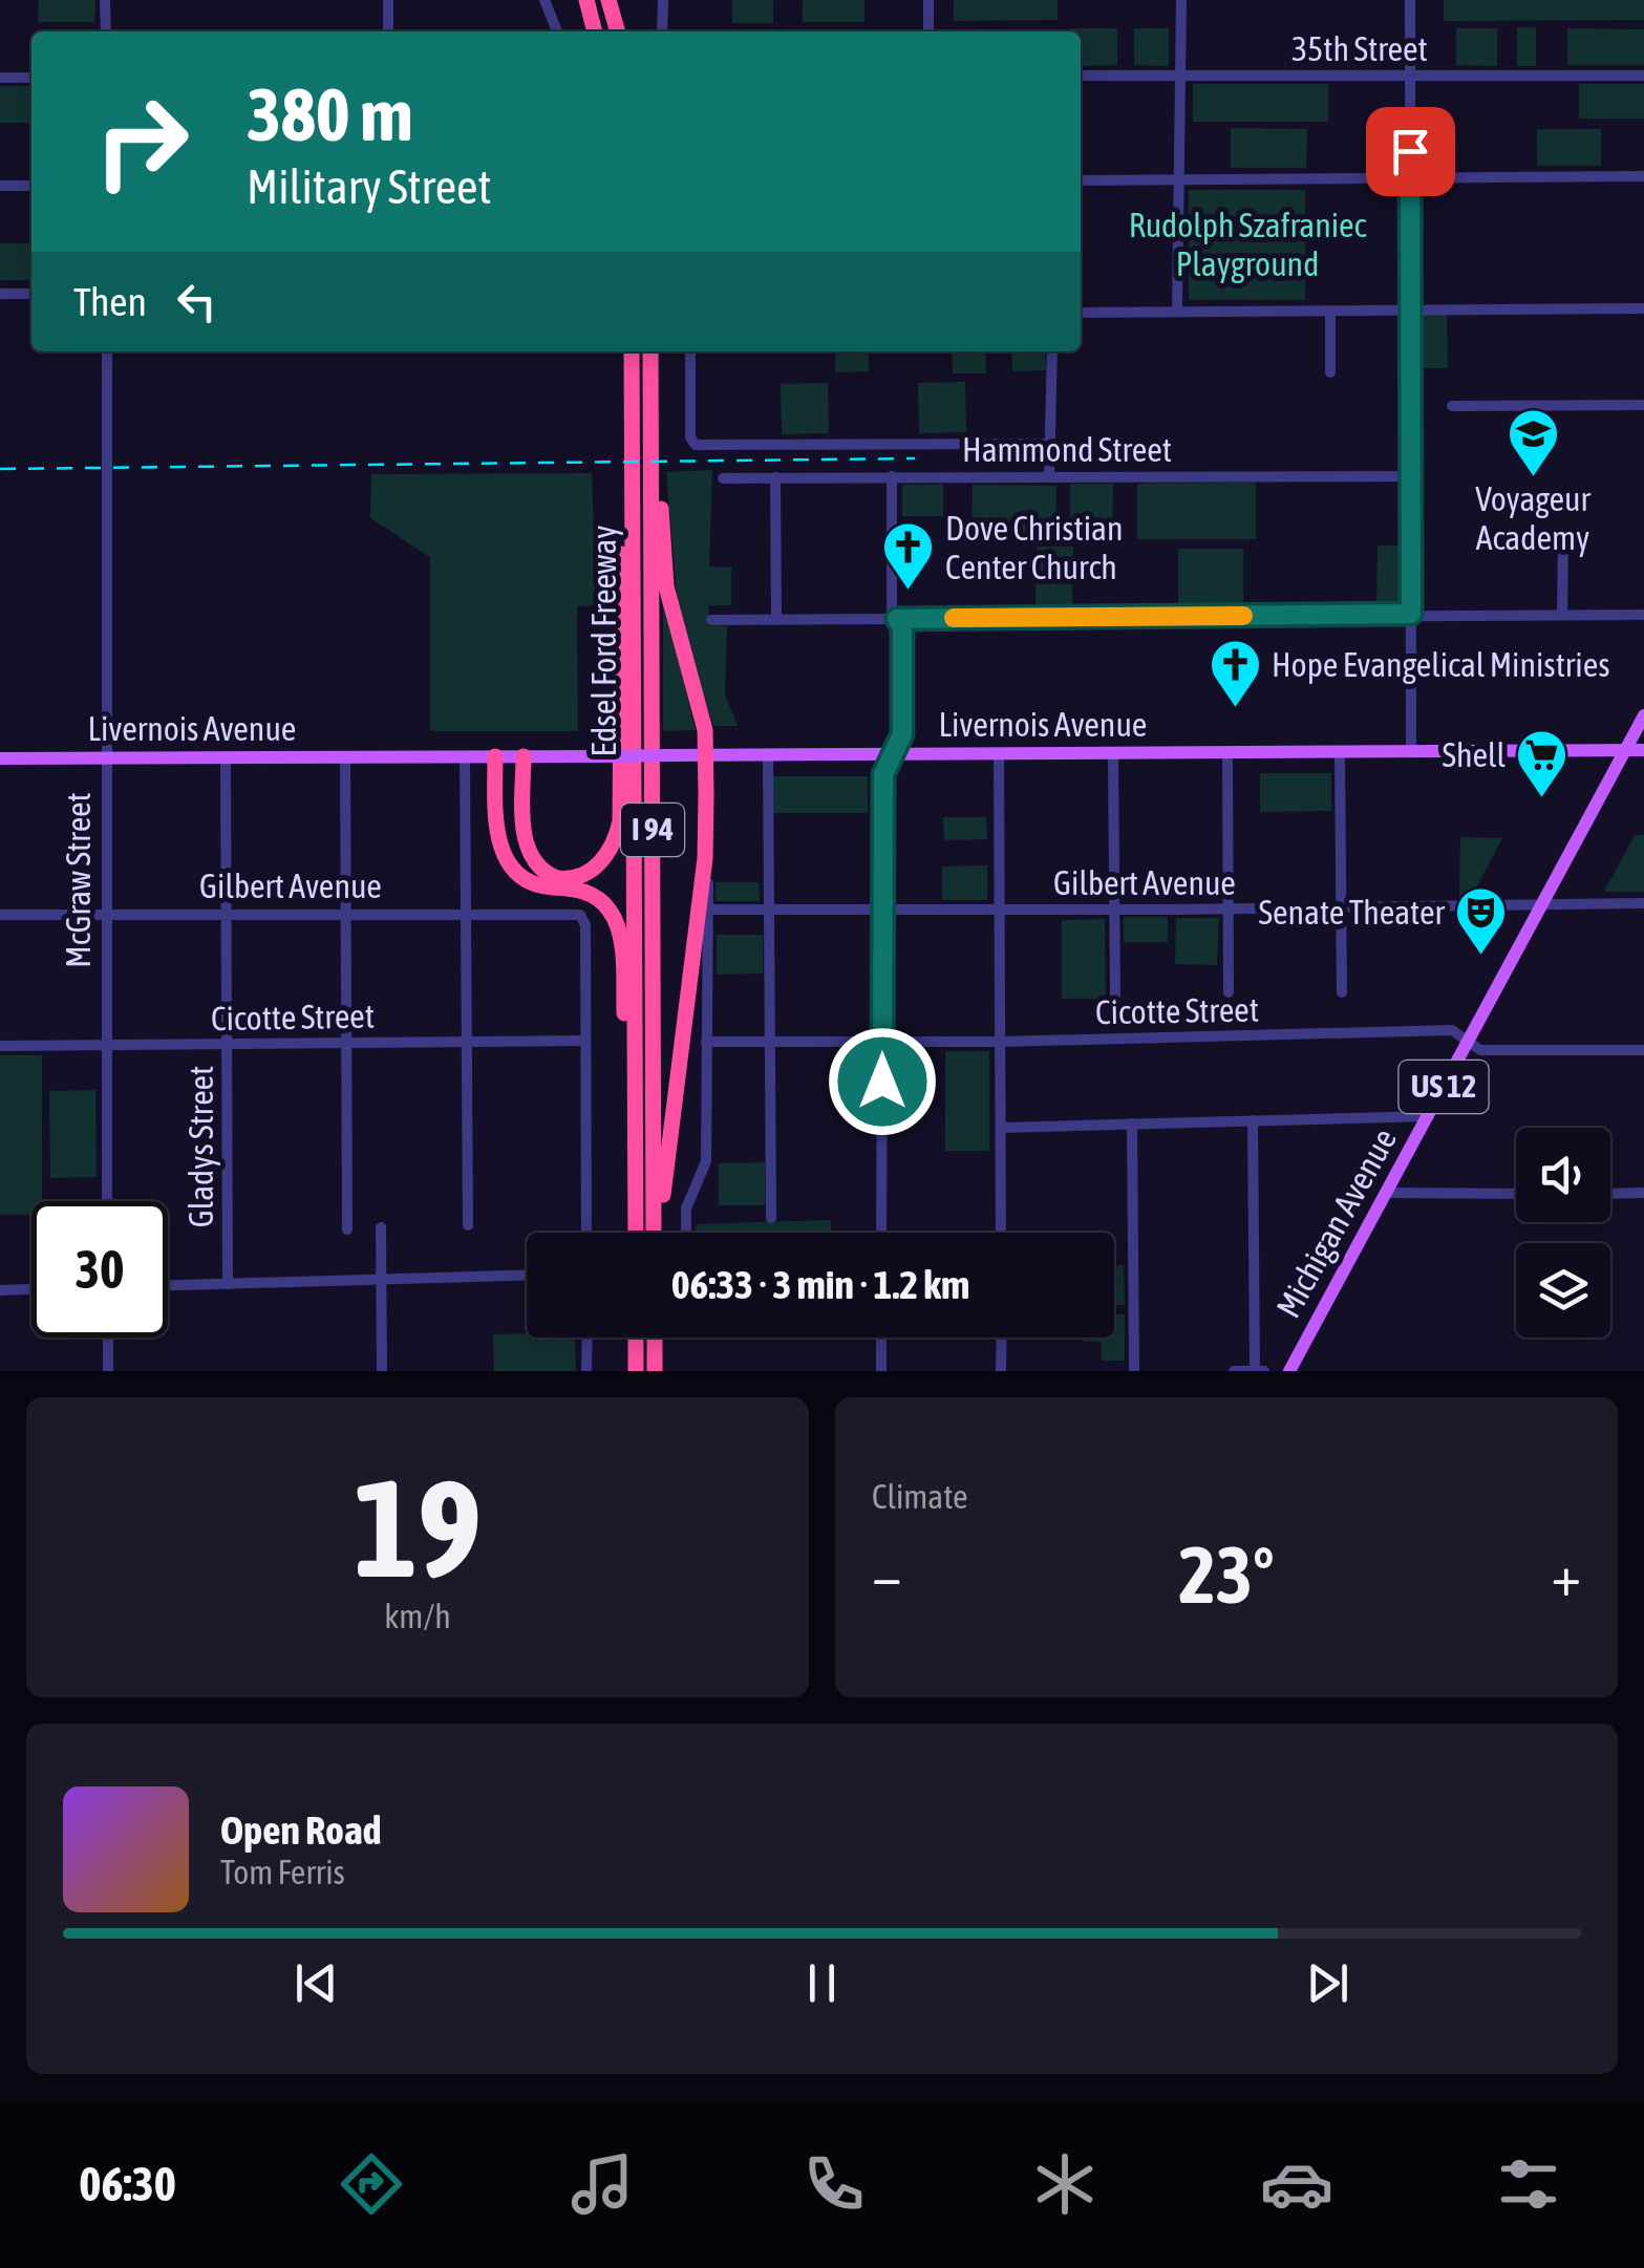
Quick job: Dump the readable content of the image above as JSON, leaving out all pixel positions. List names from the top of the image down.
{
  "streets": {
    "highway": ["Edsel Ford Freeway", "I 94"],
    "main road": ["Livernois Avenue", "US 12", "Michigan Avenue"],
    "street": [
      "35th Street",
      "Hammond Street",
      "McGraw Street",
      "Gilbert Avenue",
      "Cicotte Street",
      "Gladys Street"
    ]
  },
  "crossings": [
    ["Livernois Avenue", "McGraw Street"],
    ["Livernois Avenue", "Gladys Street"],
    ["Livernois Avenue", "Michigan Avenue"],
    ["McGraw Street", "Gilbert Avenue"],
    ["McGraw Street", "Cicotte Street"],
    ["Gilbert Avenue", "Cicotte Street"],
    ["Gilbert Avenue", "Gladys Street"],
    ["Gilbert Avenue", "Michigan Avenue"],
    ["Cicotte Street", "Gladys Street"],
    ["Cicotte Street", "Michigan Avenue"]
  ],
  "parks": ["Rudolph Szafraniec Playground"],
  "places": {
    "school or university": ["Voyageur Academy"],
    "church": ["Dove Christian Center Church", "Hope Evangelical Ministries"],
    "supermarket": ["Shell"],
    "theatre": ["Senate Theater"]
  },
  "page": {
    "turn": ["380 m", "Military Street"],
    "then": "Then",
    "limit": "30",
    "trip": "06:33 · 3 min · 1.2 km",
    "tile": [
      ["19", "km/h"],
      "Climate"
    ],
    "heat": ["−", "23°", "+"],
    "song": ["Open Road", "Tom Ferris"],
    "tabs": "06:30"
  }
}
